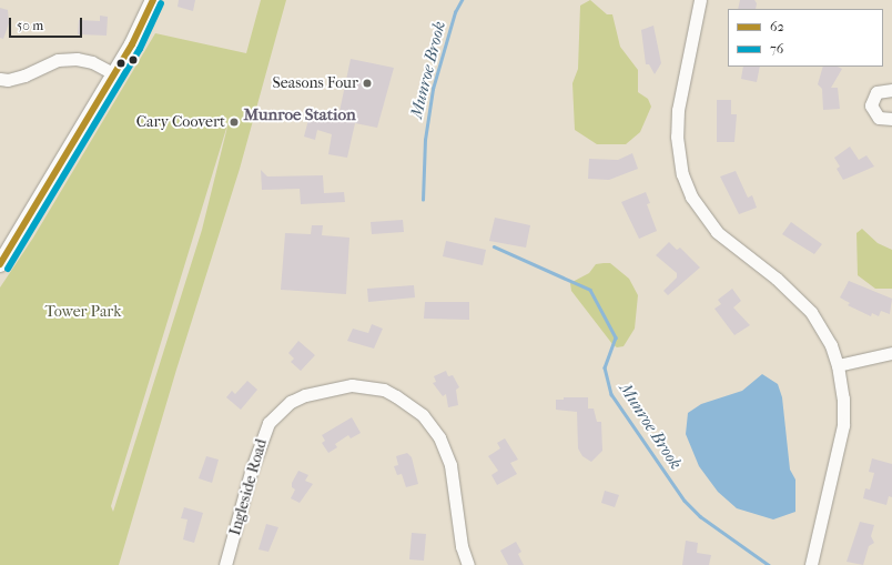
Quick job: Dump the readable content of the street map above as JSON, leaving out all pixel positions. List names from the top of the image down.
{
  "streets": {
    "street": ["Ingleside Road"]
  },
  "districts": ["Munroe Station"],
  "water": ["Munroe Brook"],
  "parks": ["Tower Park"],
  "places": ["Seasons Four", "Cary Coovert"],
  "lines": ["transit line 62", "transit line 76"],
  "legend": ["62", "76"],
  "scale_bar": "50 m"
}
